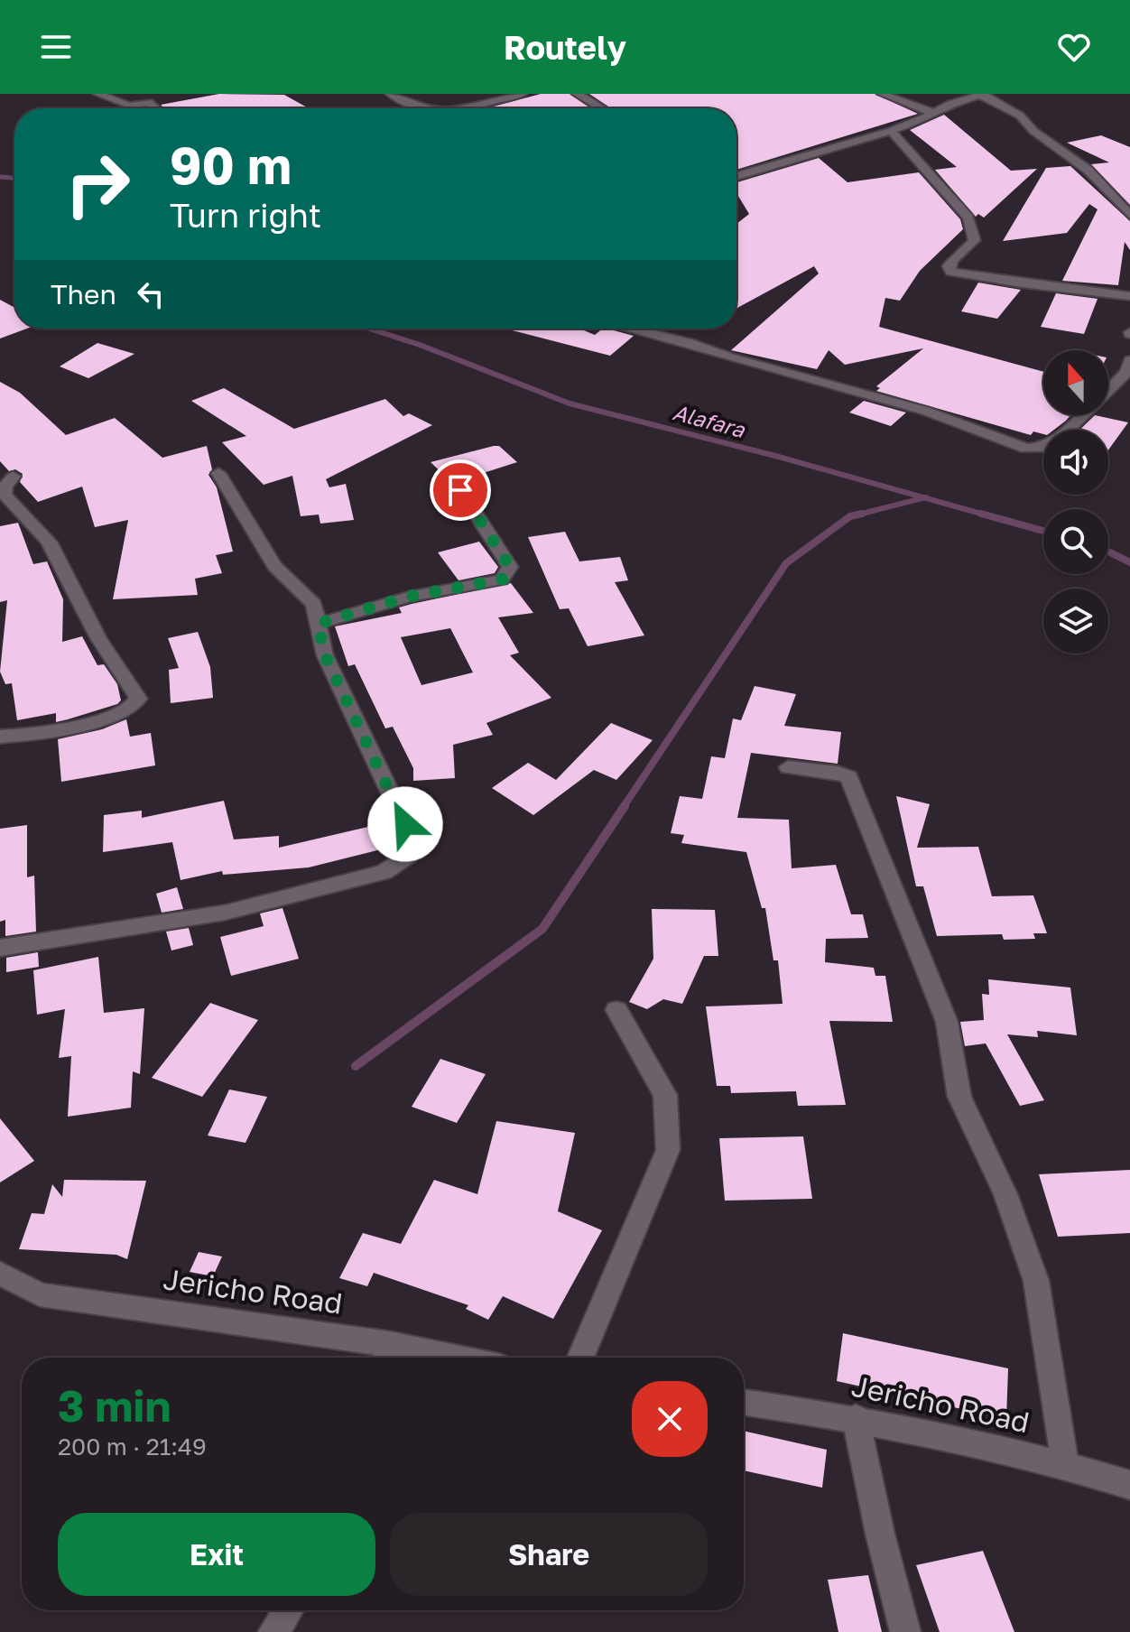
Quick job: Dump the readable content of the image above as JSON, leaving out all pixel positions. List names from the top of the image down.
{
  "streets": {
    "street": ["Jericho Road"]
  },
  "water": ["Alafara"],
  "north": "top",
  "page": {
    "header": "Routely",
    "turn": ["90 m", "Turn right"],
    "then": "Then",
    "heading": ["3 min", "200 m · 21:49"],
    "buttons": ["Exit", "Share"]
  }
}
